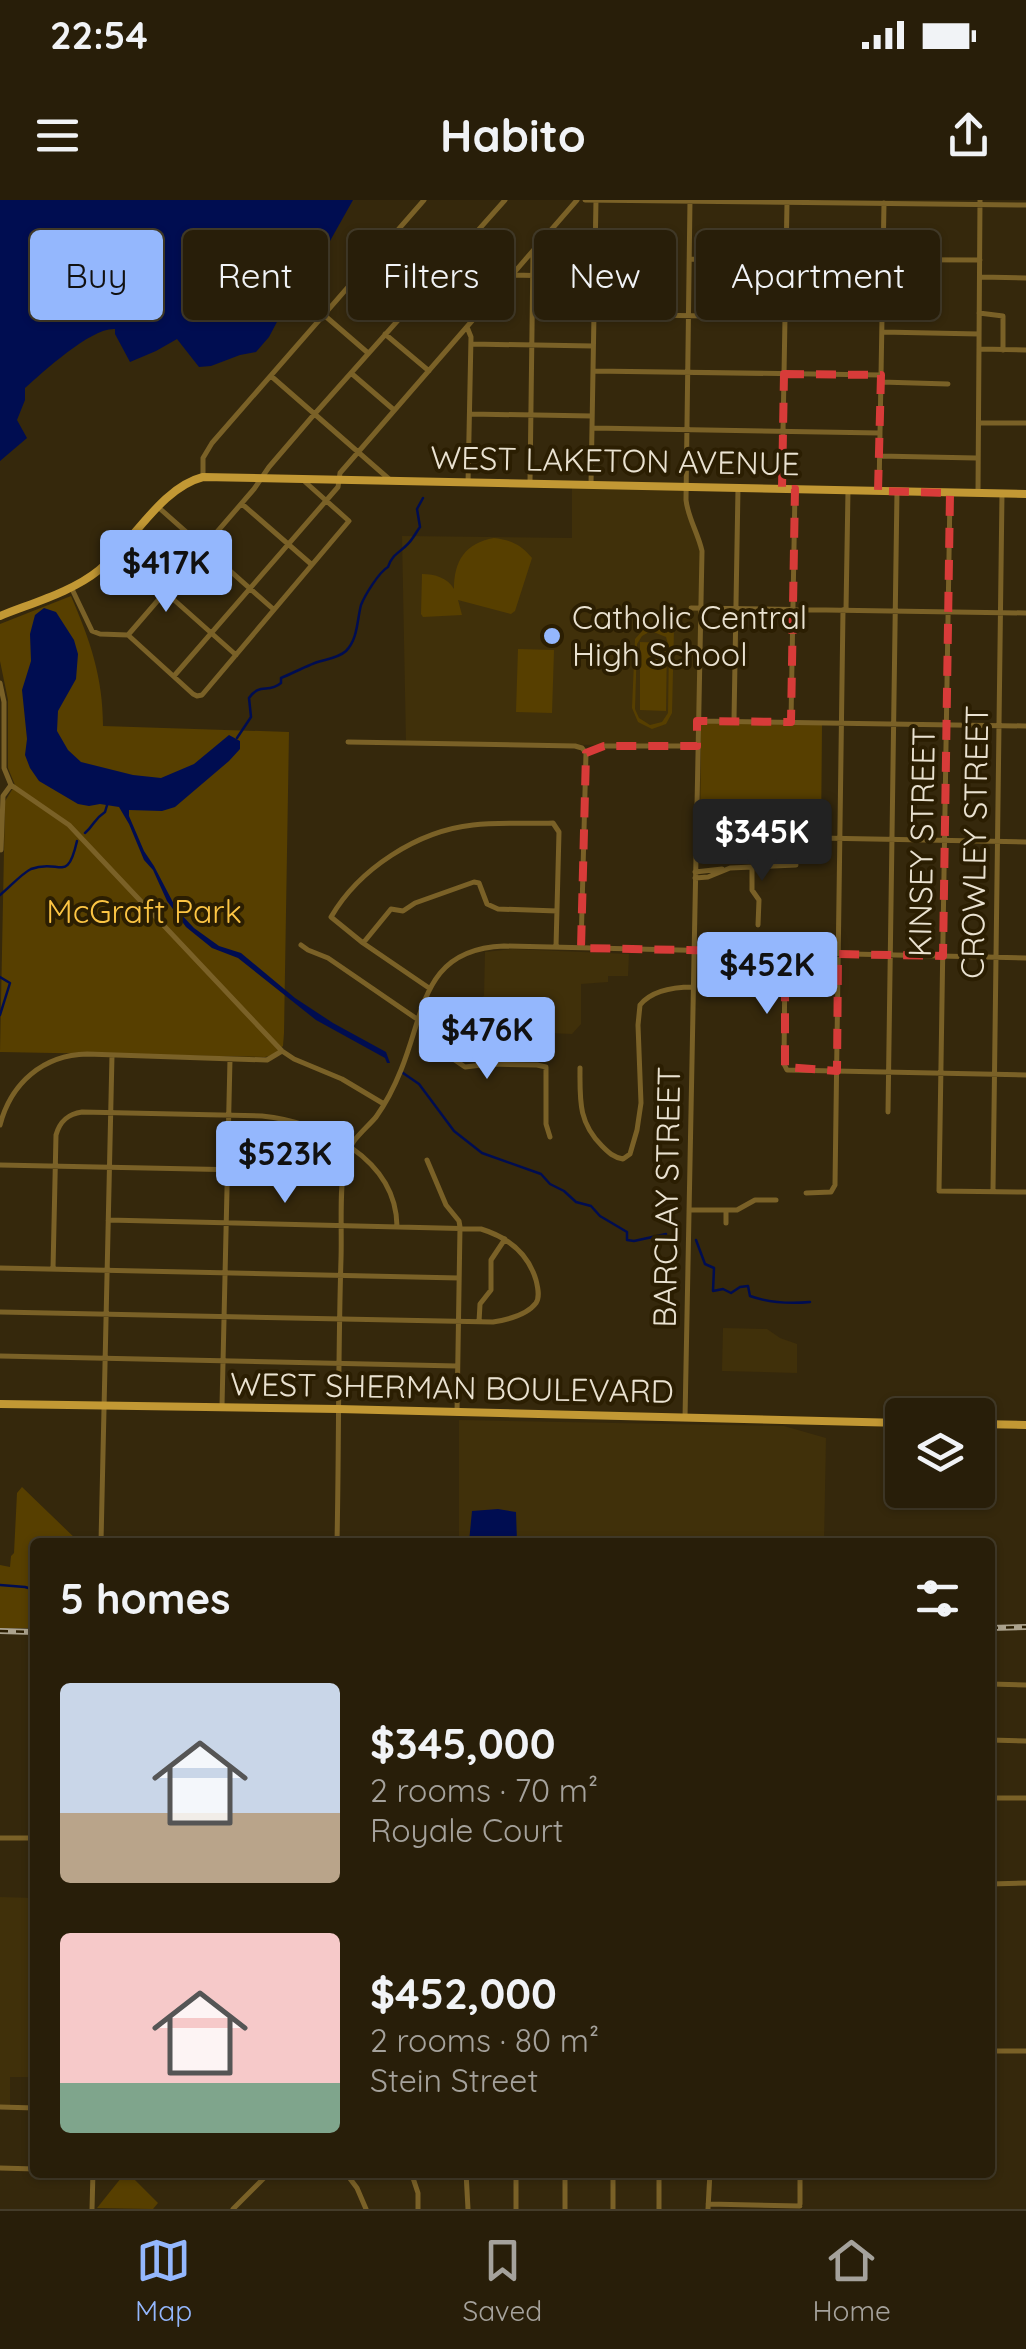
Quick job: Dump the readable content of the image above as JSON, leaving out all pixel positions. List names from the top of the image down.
{
  "streets": {
    "main road": ["WEST LAKETON AVENUE", "WEST SHERMAN BOULEVARD"],
    "street": ["KINSEY STREET", "CROWLEY STREET", "BARCLAY STREET"]
  },
  "crossings": [
    ["WEST LAKETON AVENUE", "KINSEY STREET"],
    ["WEST LAKETON AVENUE", "CROWLEY STREET"],
    ["WEST LAKETON AVENUE", "BARCLAY STREET"],
    ["KINSEY STREET", "CROWLEY STREET"],
    ["BARCLAY STREET", "WEST SHERMAN BOULEVARD"]
  ],
  "parks": ["McGraft Park"],
  "places": ["Catholic Central High School"],
  "page": {
    "status": "22:54",
    "header": "Habito",
    "chip": [
      "Buy",
      "Rent",
      "Filters",
      "New",
      "Apartment"
    ],
    "price": [
      "$417K",
      "$345K",
      "$452K",
      "$476K",
      "$523K"
    ],
    "heading": "5 homes",
    "list": [
      {
        "name": "$345,000",
        "note": "2 rooms · 70 m² · Royale Court"
      },
      {
        "name": "$452,000",
        "note": "2 rooms · 80 m² · Stein Street"
      }
    ],
    "tabs": ["Map", "Saved", "Home"]
  }
}
